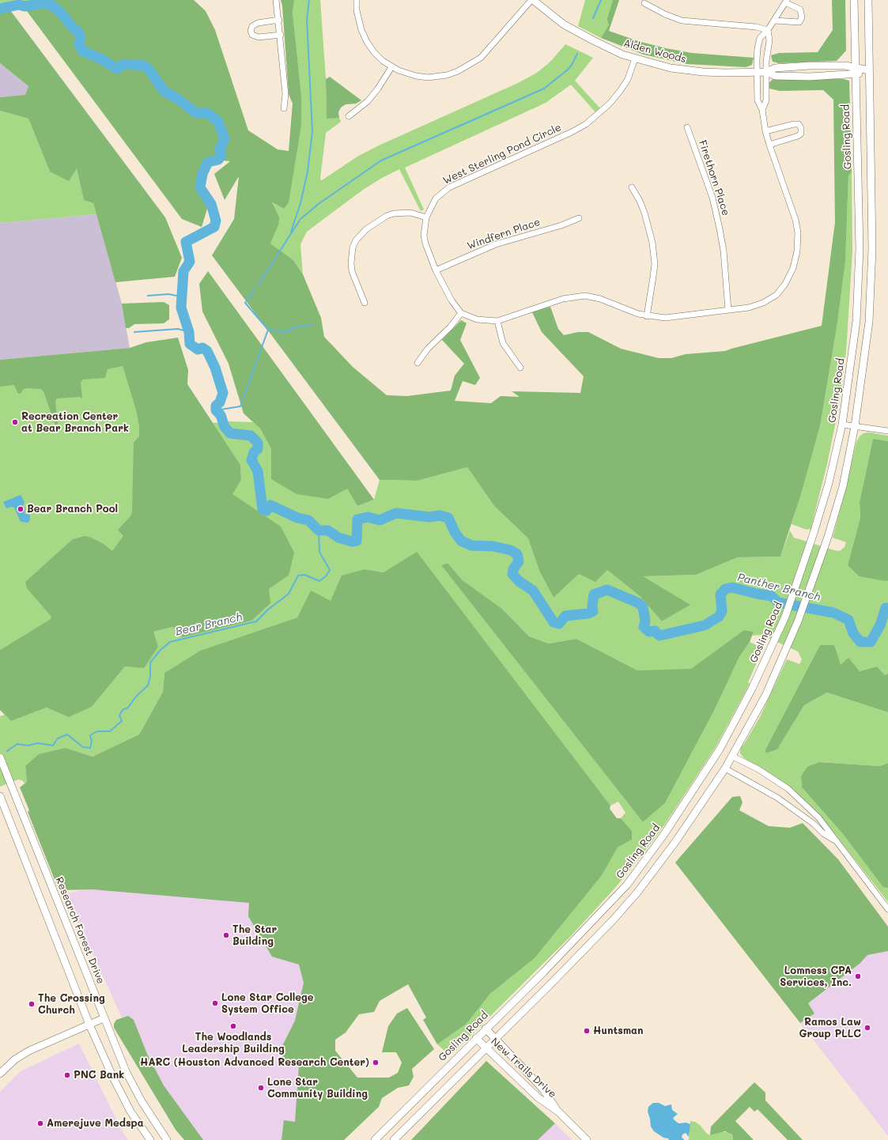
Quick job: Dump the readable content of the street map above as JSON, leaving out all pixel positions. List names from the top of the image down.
{
  "streets": {
    "main road": [
      "Alden Woods",
      "Gosling Road",
      "Research Forest Drive",
      "New Trails Drive"
    ],
    "street": ["West Sterling Pond Circle", "Firethorn Place", "Windfern Place"]
  },
  "crossings": [
    ["Alden Woods", "Gosling Road"],
    ["Alden Woods", "West Sterling Pond Circle"],
    ["Gosling Road", "New Trails Drive"],
    ["West Sterling Pond Circle", "Firethorn Place"],
    ["West Sterling Pond Circle", "Windfern Place"]
  ],
  "water": ["Panther Branch", "Bear Branch"],
  "places": [
    "Recreation Center at Bear Branch Park",
    "Bear Branch Pool",
    "The Star Building",
    "Lomness CPA Services, Inc.",
    "Lone Star College System Office",
    "The Crossing Church",
    "The Woodlands Leadership Building",
    "Ramos Law Group PLLC",
    "Huntsman",
    "HARC (Houston Advanced Research Center)",
    "PNC Bank",
    "Lone Star Community Building",
    "Amerejuve Medspa"
  ]
}
